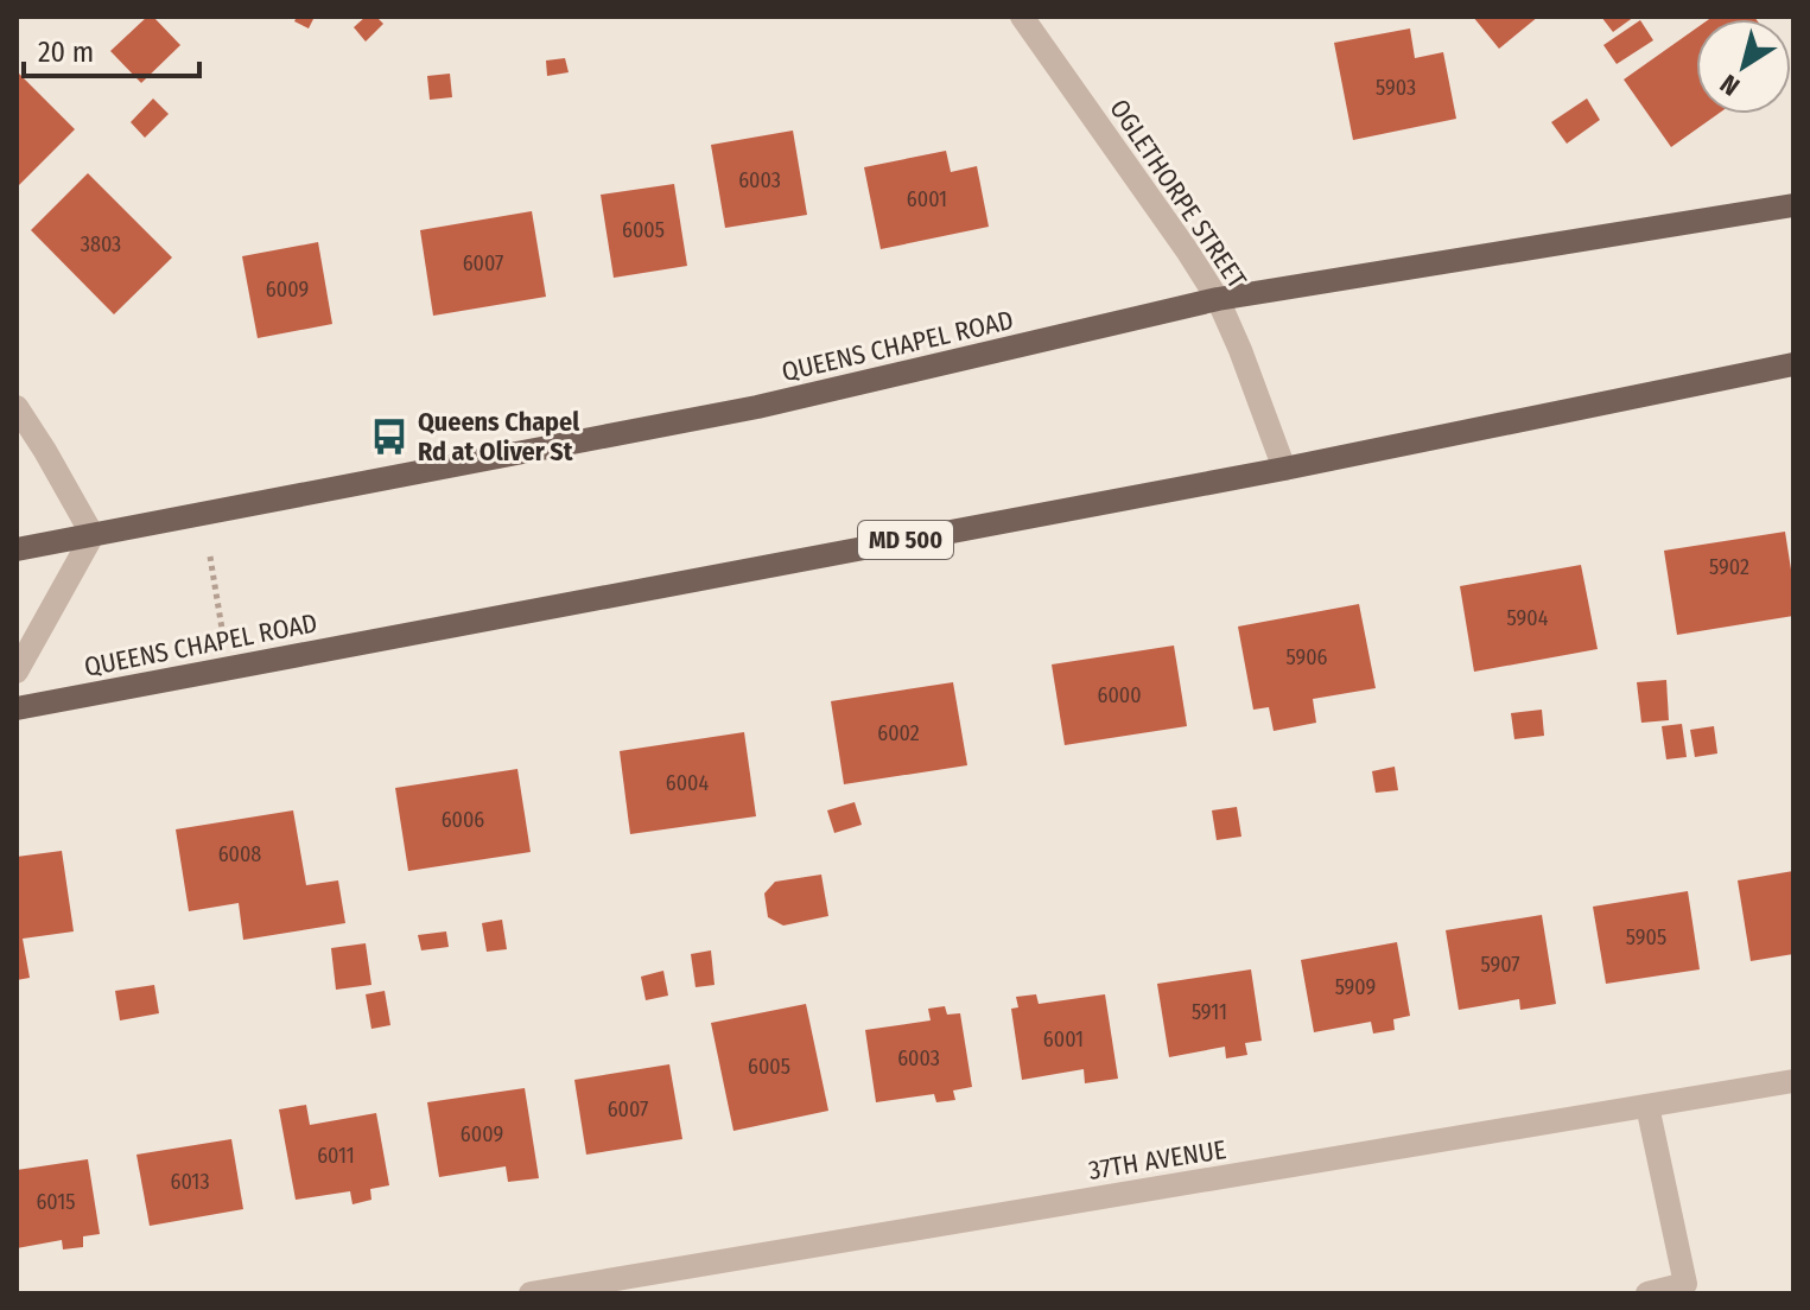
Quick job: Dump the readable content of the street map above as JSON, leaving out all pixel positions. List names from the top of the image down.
{
  "streets": {
    "main road": ["QUEENS CHAPEL ROAD", "MD 500"],
    "street": ["OGLETHORPE STREET", "37TH AVENUE"]
  },
  "crossings": [
    ["OGLETHORPE STREET", "QUEENS CHAPEL ROAD"]
  ],
  "places": {
    "bus stop": ["Queens Chapel Rd at Oliver St"]
  },
  "house_numbers": [
    "5903",
    "6003",
    "6001",
    "6005",
    "3803",
    "6007",
    "6009",
    "5902",
    "5904",
    "5906",
    "6000",
    "6002",
    "6004",
    "6006",
    "6008",
    "5905",
    "5907",
    "5909",
    "5911",
    "6001",
    "6003",
    "6005",
    "6007",
    "6009",
    "6011",
    "6013",
    "6015"
  ],
  "scale_bar": "20 m",
  "north": "bottom left"
}
